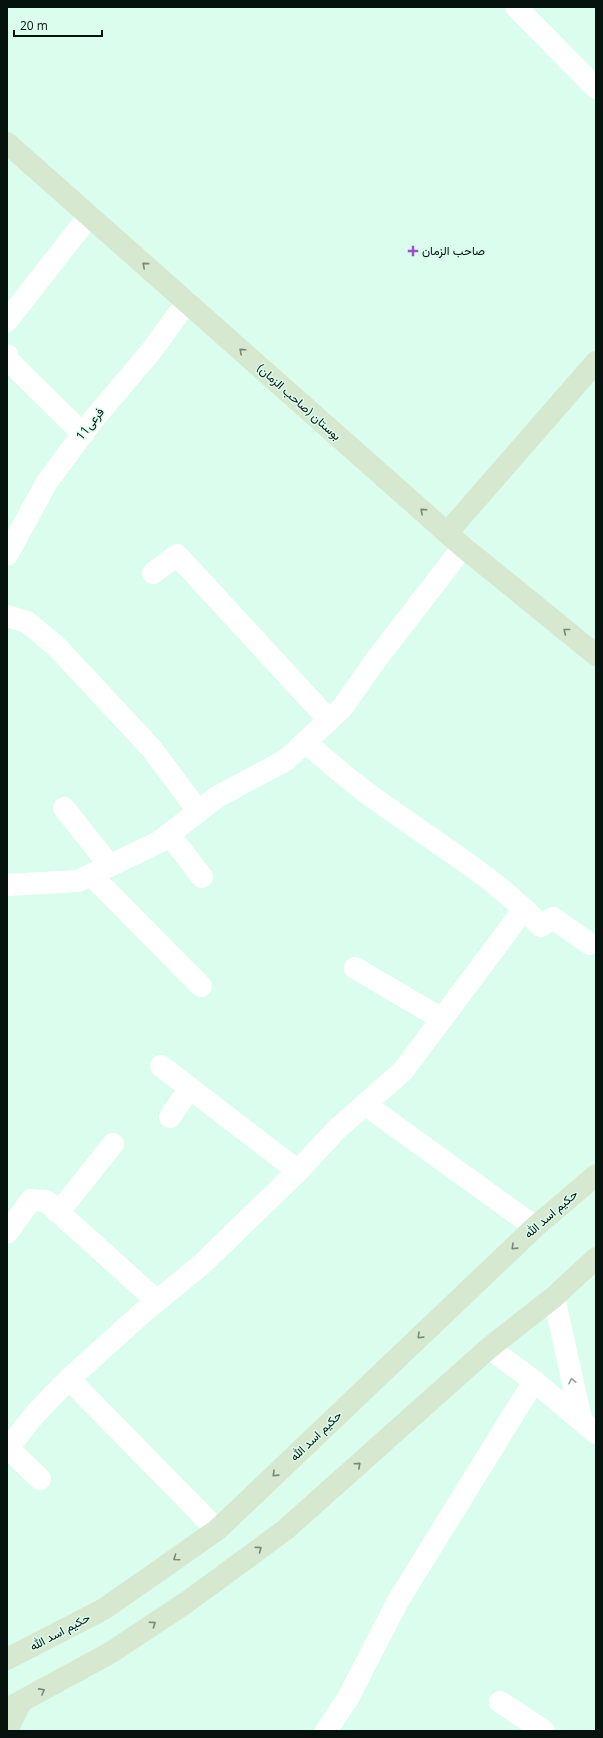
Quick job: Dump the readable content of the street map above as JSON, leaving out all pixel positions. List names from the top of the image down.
{
  "streets": {
    "main road": ["بوستان (صاحب الزمان)", "حکیم اسد الله"],
    "street": ["فرعی11"]
  },
  "crossings": [
    ["بوستان (صاحب الزمان)", "فرعی11"]
  ],
  "one_way": ["بوستان (صاحب الزمان)"],
  "places": {
    "health": ["صاحب الزمان"]
  },
  "scale_bar": "20 m"
}
